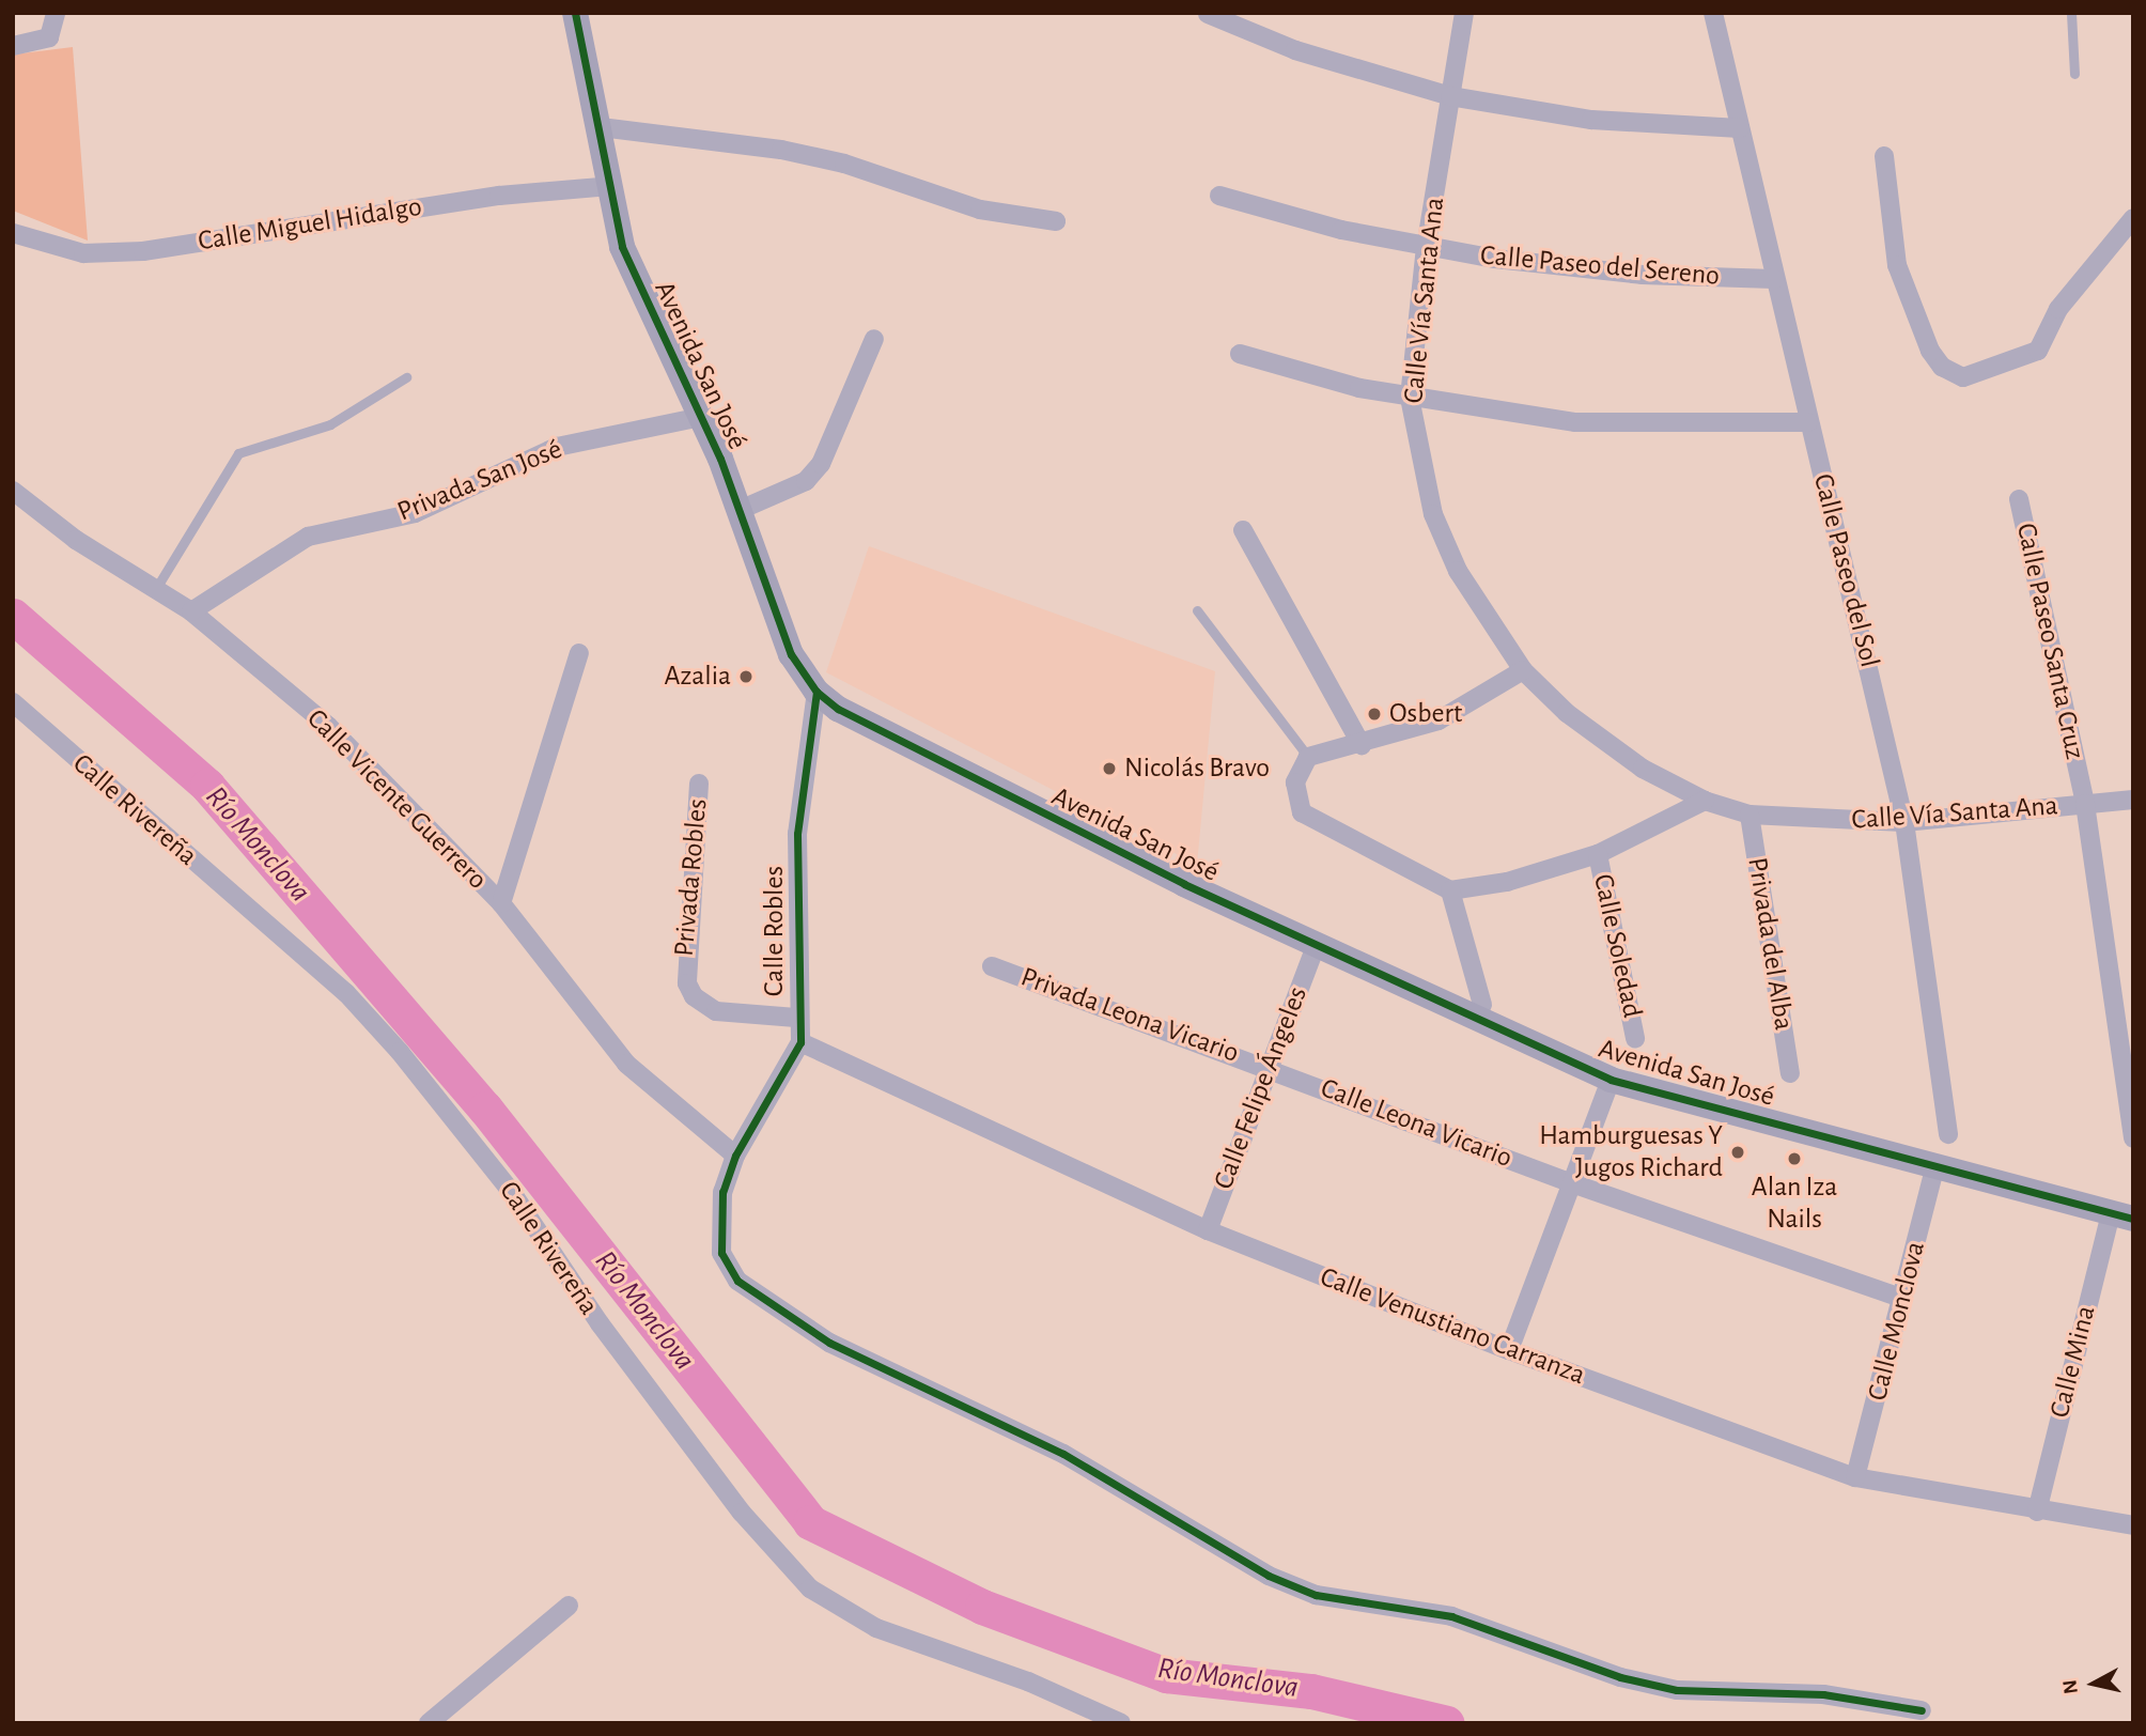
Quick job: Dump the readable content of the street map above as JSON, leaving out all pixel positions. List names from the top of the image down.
{
  "streets": {
    "street": [
      "Calle Miguel Hidalgo",
      "Calle Paseo del Sereno",
      "Calle Vía Santa Ana",
      "Avenida San José",
      "Privada San José",
      "Calle Paseo del Sol",
      "Calle Paseo Santa Cruz",
      "Calle Vicente Guerrero",
      "Calle Rivereña",
      "Privada Robles",
      "Calle Robles",
      "Privada del Alba",
      "Calle Soledad",
      "Privada Leona Vicario",
      "Calle Felipe Ángeles",
      "Calle Leona Vicario",
      "Calle Monclova",
      "Calle Venustiano Carranza",
      "Calle Mina"
    ]
  },
  "crossings": [
    ["Calle Miguel Hidalgo", "Avenida San José"],
    ["Calle Paseo del Sereno", "Calle Vía Santa Ana"],
    ["Calle Paseo del Sereno", "Calle Paseo del Sol"],
    ["Calle Vía Santa Ana", "Calle Paseo del Sol"],
    ["Calle Vía Santa Ana", "Calle Paseo Santa Cruz"],
    ["Calle Vía Santa Ana", "Privada del Alba"],
    ["Avenida San José", "Privada San José"],
    ["Avenida San José", "Calle Robles"],
    ["Avenida San José", "Calle Felipe Ángeles"],
    ["Avenida San José", "Calle Monclova"],
    ["Avenida San José", "Calle Mina"],
    ["Privada San José", "Calle Vicente Guerrero"],
    ["Privada Robles", "Calle Robles"],
    ["Calle Robles", "Calle Venustiano Carranza"],
    ["Privada Leona Vicario", "Calle Felipe Ángeles"],
    ["Privada Leona Vicario", "Calle Leona Vicario"],
    ["Calle Felipe Ángeles", "Calle Leona Vicario"],
    ["Calle Felipe Ángeles", "Calle Venustiano Carranza"],
    ["Calle Leona Vicario", "Calle Monclova"],
    ["Calle Monclova", "Calle Venustiano Carranza"],
    ["Calle Venustiano Carranza", "Calle Mina"]
  ],
  "water": ["Río Monclova"],
  "places": [
    "Azalia",
    "Osbert",
    "Nicolás Bravo",
    "Hamburguesas Y Jugos Richard",
    "Alan Iza Nails"
  ],
  "north": "left"
}
